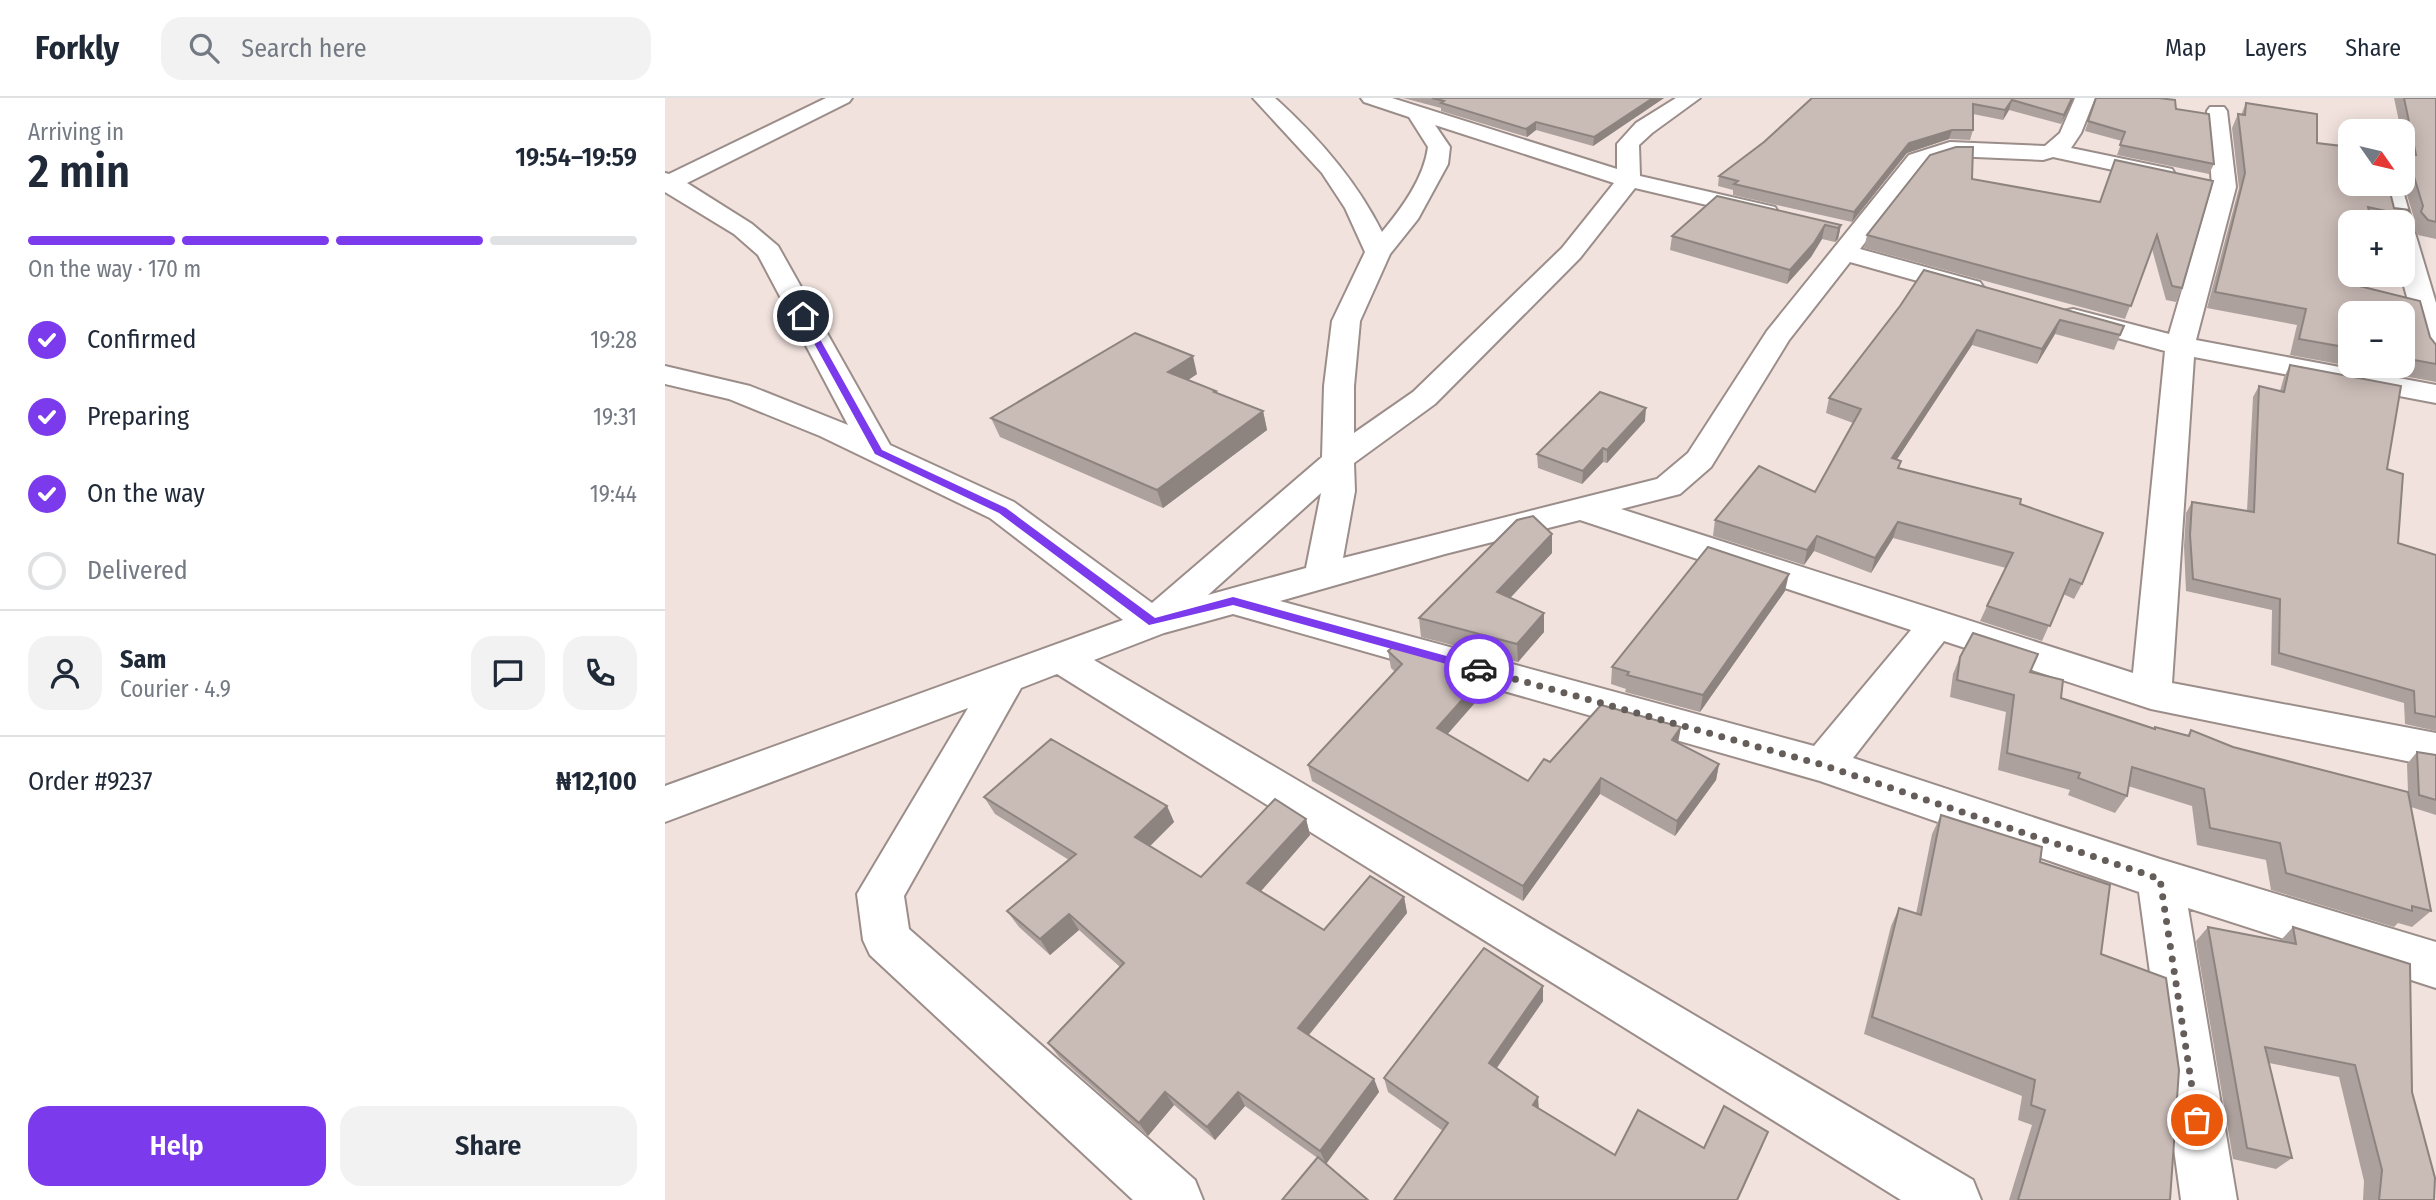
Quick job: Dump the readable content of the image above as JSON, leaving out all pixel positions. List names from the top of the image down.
{
  "north": "bottom right",
  "page": {
    "header": "Forkly",
    "search": "Search here",
    "nav": ["Map", "Layers", "Share"],
    "heading": ["2 min", "Arriving in", "19:54–19:59"],
    "panel": [
      "Sam",
      "Courier · 4.9",
      "Order #9237",
      "₦12,100"
    ],
    "map_buttons": ["+", "−"],
    "bar": "On the way · 170 m",
    "list": [
      ["Confirmed", "19:28"],
      ["Preparing", "19:31"],
      ["On the way", "19:44"],
      "Delivered"
    ],
    "buttons": ["Help", "Share"]
  }
}
